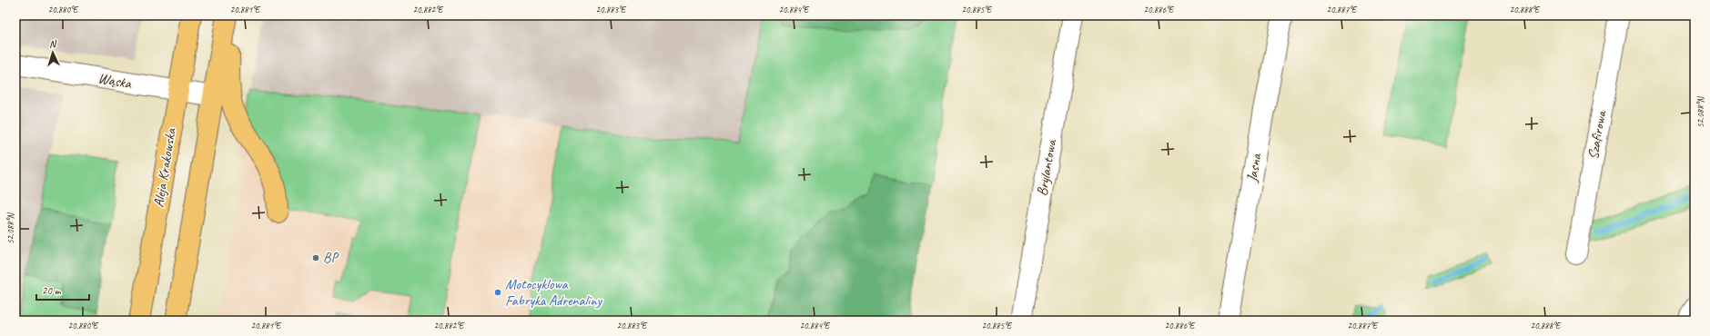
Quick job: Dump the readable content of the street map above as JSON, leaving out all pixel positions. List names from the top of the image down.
{
  "streets": {
    "main road": ["Aleja Krakowska"],
    "street": [
      "Wąska",
      "Szafirowa",
      "Brylantowa",
      "Jasna"
    ]
  },
  "crossings": [
    ["Wąska", "Aleja Krakowska"]
  ],
  "places": ["BP", "Motocyklowa Fabryka Adrenaliny"],
  "scale_bar": "20 m",
  "north": "top",
  "coordinates": [
    "20.880°E",
    "20.881°E",
    "20.882°E",
    "20.883°E",
    "20.884°E",
    "20.885°E",
    "20.886°E",
    "20.887°E",
    "20.888°E",
    "52.088°N"
  ]
}
